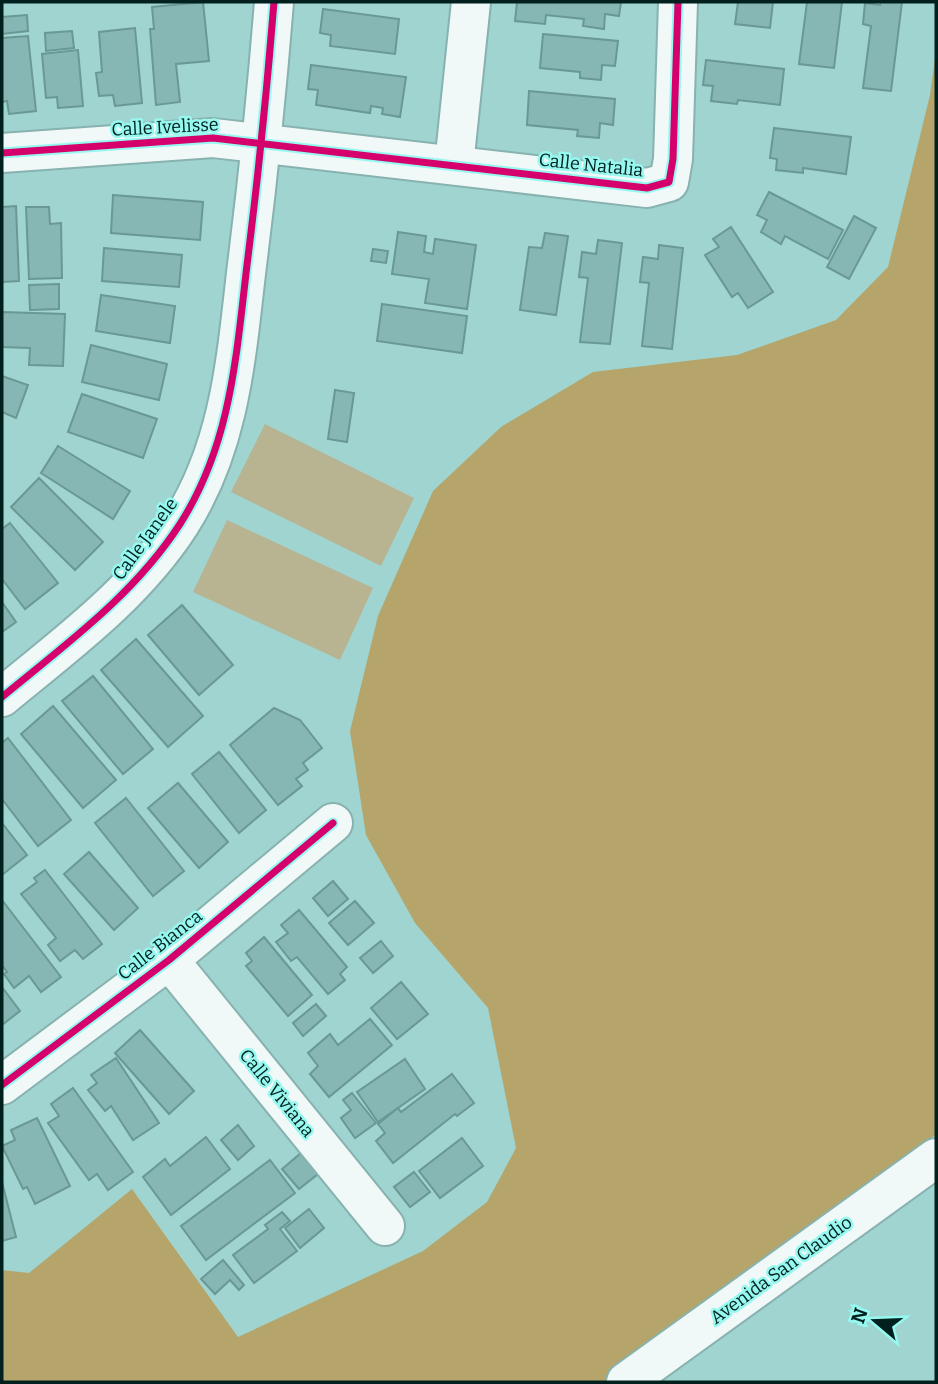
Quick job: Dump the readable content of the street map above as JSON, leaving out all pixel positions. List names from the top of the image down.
{
  "streets": {
    "street": [
      "Calle Ivelisse",
      "Calle Natalia",
      "Calle Janele",
      "Calle Bianca",
      "Calle Viviana",
      "Avenida San Claudio"
    ]
  },
  "crossings": [
    ["Calle Ivelisse", "Calle Natalia"],
    ["Calle Ivelisse", "Calle Janele"],
    ["Calle Bianca", "Calle Viviana"]
  ],
  "north": "left"
}
